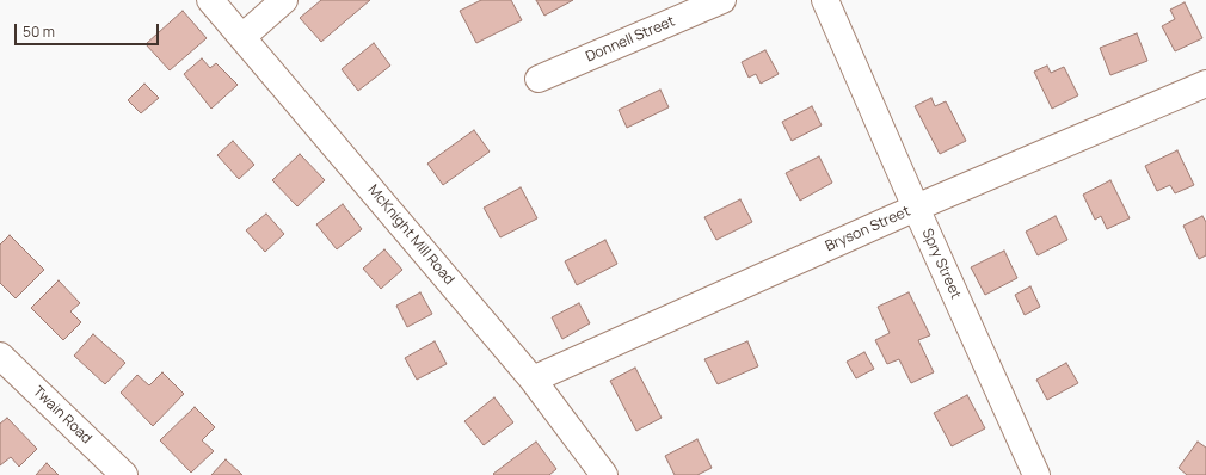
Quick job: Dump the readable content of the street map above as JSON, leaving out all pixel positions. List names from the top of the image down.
{
  "streets": {
    "street": [
      "Donnell Street",
      "Bryson Street",
      "McKnight Mill Road",
      "Spry Street",
      "Twain Road"
    ]
  },
  "crossings": [
    ["Bryson Street", "McKnight Mill Road"],
    ["Bryson Street", "Spry Street"]
  ],
  "scale_bar": "50 m"
}
